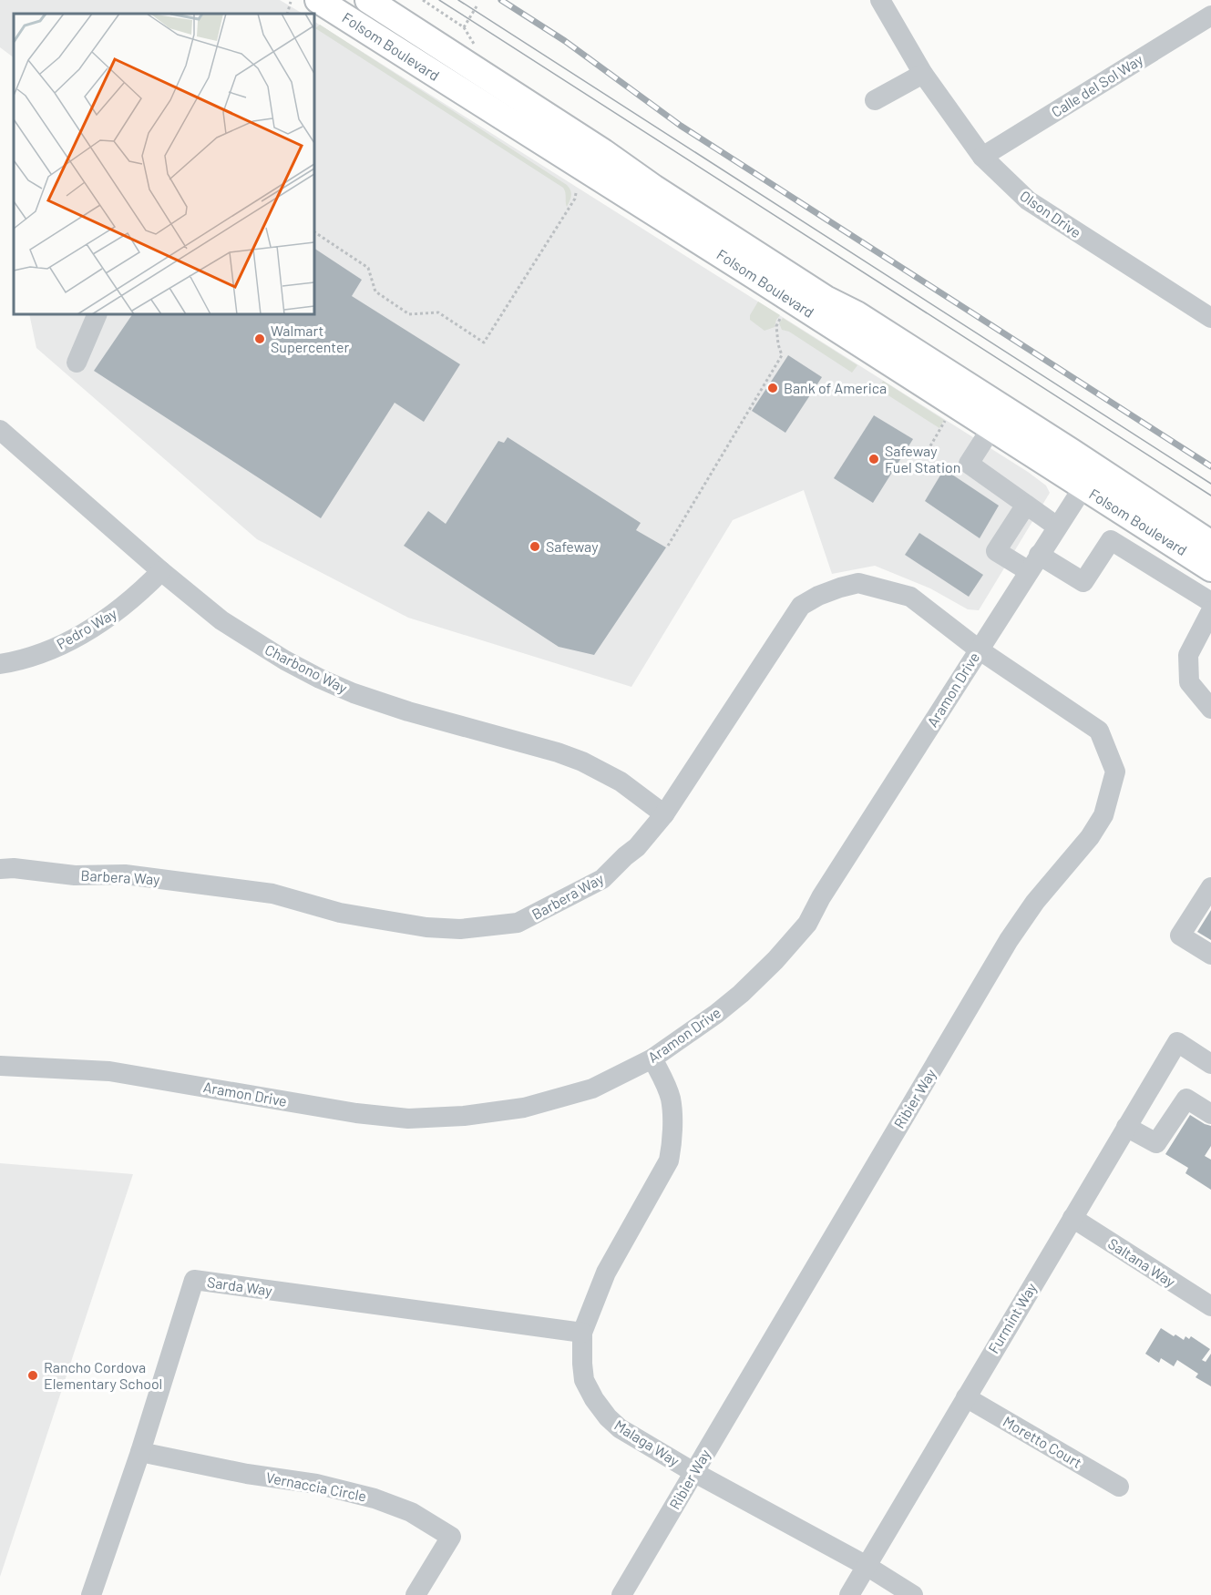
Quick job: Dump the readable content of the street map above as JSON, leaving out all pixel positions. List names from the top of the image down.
{
  "streets": {
    "main road": ["Folsom Boulevard"],
    "street": [
      "Calle del Sol Way",
      "Olson Drive",
      "Pedro Way",
      "Charbono Way",
      "Aramon Drive",
      "Barbera Way",
      "Ribier Way",
      "Saltana Way",
      "Sarda Way",
      "Furmint Way",
      "Moretto Court",
      "Malaga Way",
      "Vernaccia Circle"
    ]
  },
  "crossings": [
    ["Folsom Boulevard", "Aramon Drive"],
    ["Calle del Sol Way", "Olson Drive"],
    ["Pedro Way", "Charbono Way"],
    ["Charbono Way", "Barbera Way"],
    ["Aramon Drive", "Barbera Way"],
    ["Aramon Drive", "Ribier Way"],
    ["Aramon Drive", "Malaga Way"],
    ["Barbera Way", "Ribier Way"],
    ["Ribier Way", "Malaga Way"],
    ["Saltana Way", "Furmint Way"],
    ["Sarda Way", "Malaga Way"],
    ["Sarda Way", "Vernaccia Circle"],
    ["Furmint Way", "Moretto Court"],
    ["Furmint Way", "Malaga Way"]
  ],
  "places": [
    "Walmart Supercenter",
    "Bank of America",
    "Safeway Fuel Station",
    "Safeway",
    "Rancho Cordova Elementary School"
  ]
}
